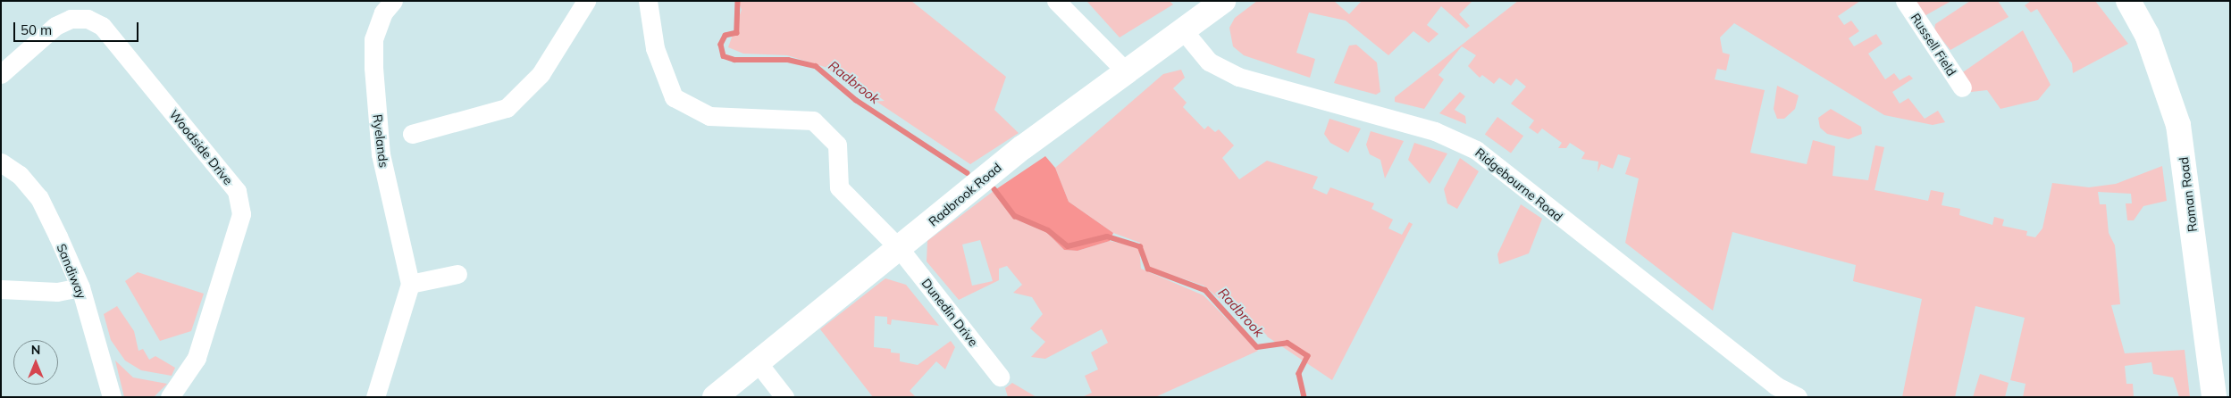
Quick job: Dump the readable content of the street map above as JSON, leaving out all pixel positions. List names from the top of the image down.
{
  "streets": {
    "main road": ["Radbrook Road", "Roman Road"],
    "street": [
      "Russell Field",
      "Ryelands",
      "Woodside Drive",
      "Ridgebourne Road",
      "Sandiway",
      "Dunedin Drive"
    ]
  },
  "crossings": [
    ["Ridgebourne Road", "Radbrook Road"],
    ["Radbrook Road", "Dunedin Drive"]
  ],
  "water": ["Radbrook"],
  "scale_bar": "50 m",
  "north": "top"
}
